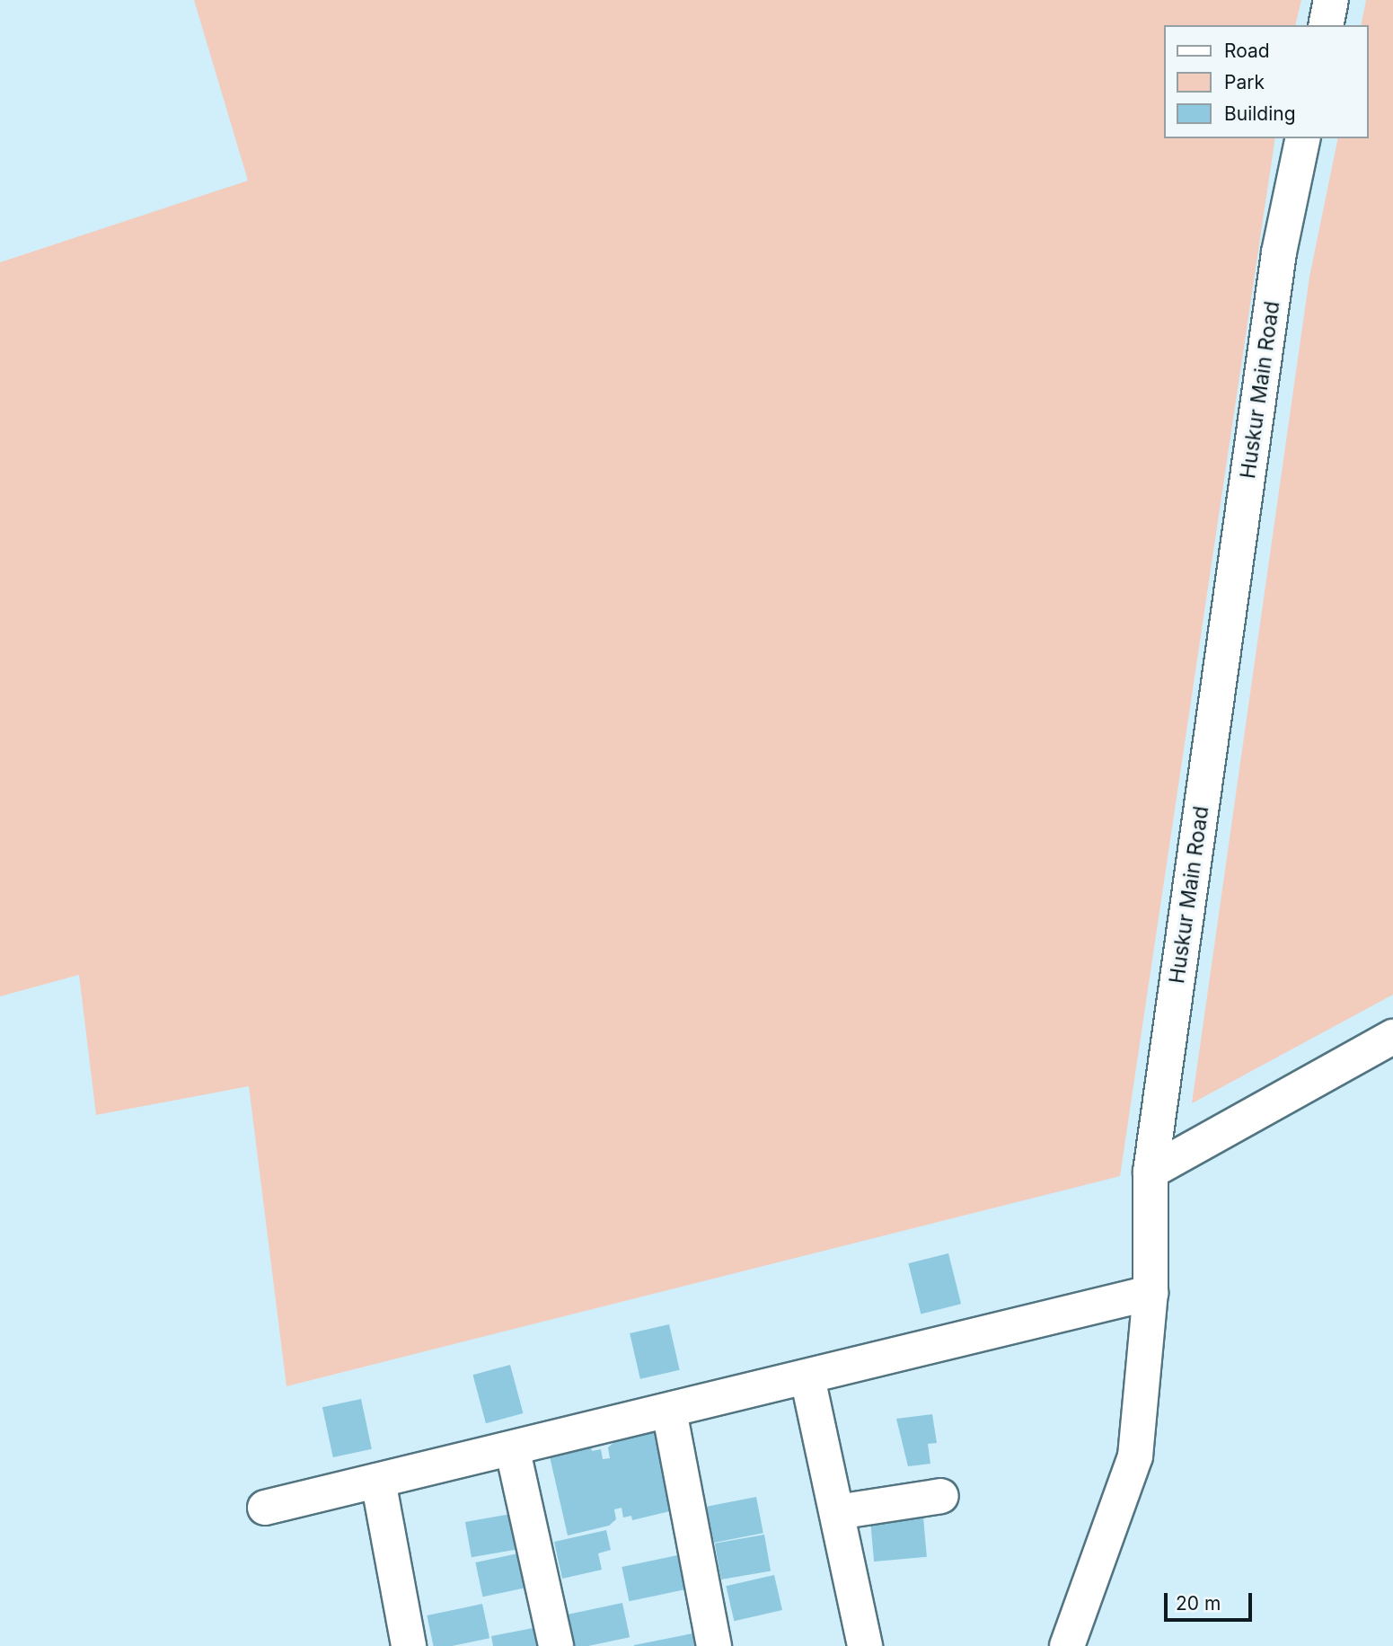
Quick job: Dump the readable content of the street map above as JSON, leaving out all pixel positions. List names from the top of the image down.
{
  "streets": {
    "street": ["Huskur Main Road"]
  },
  "legend": ["Road", "Park", "Building"],
  "scale_bar": "20 m"
}
